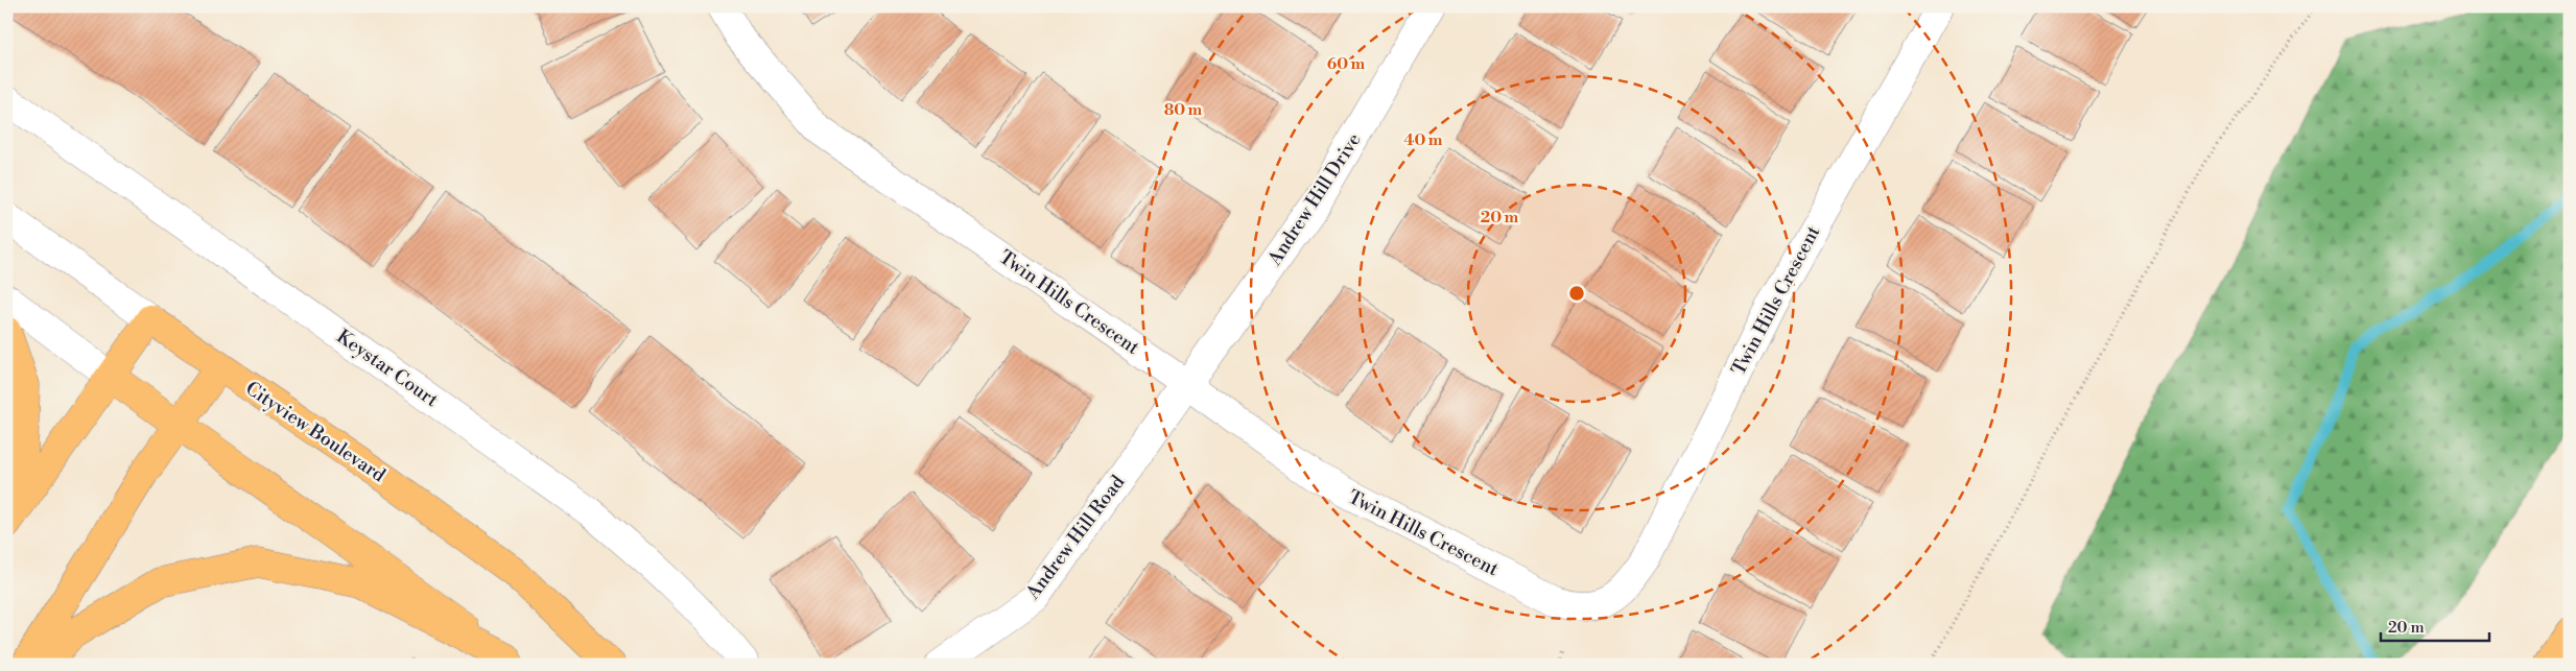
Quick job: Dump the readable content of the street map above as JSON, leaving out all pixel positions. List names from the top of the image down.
{
  "streets": {
    "main road": ["Cityview Boulevard"],
    "street": [
      "Andrew Hill Drive",
      "Twin Hills Crescent",
      "Keystar Court",
      "Andrew Hill Road"
    ]
  },
  "crossings": [
    ["Andrew Hill Drive", "Twin Hills Crescent"],
    ["Andrew Hill Drive", "Andrew Hill Road"],
    ["Twin Hills Crescent", "Andrew Hill Road"]
  ],
  "scale_bar": "20 m",
  "rings": [
    "60 m",
    "80 m",
    "40 m",
    "20 m"
  ]
}
